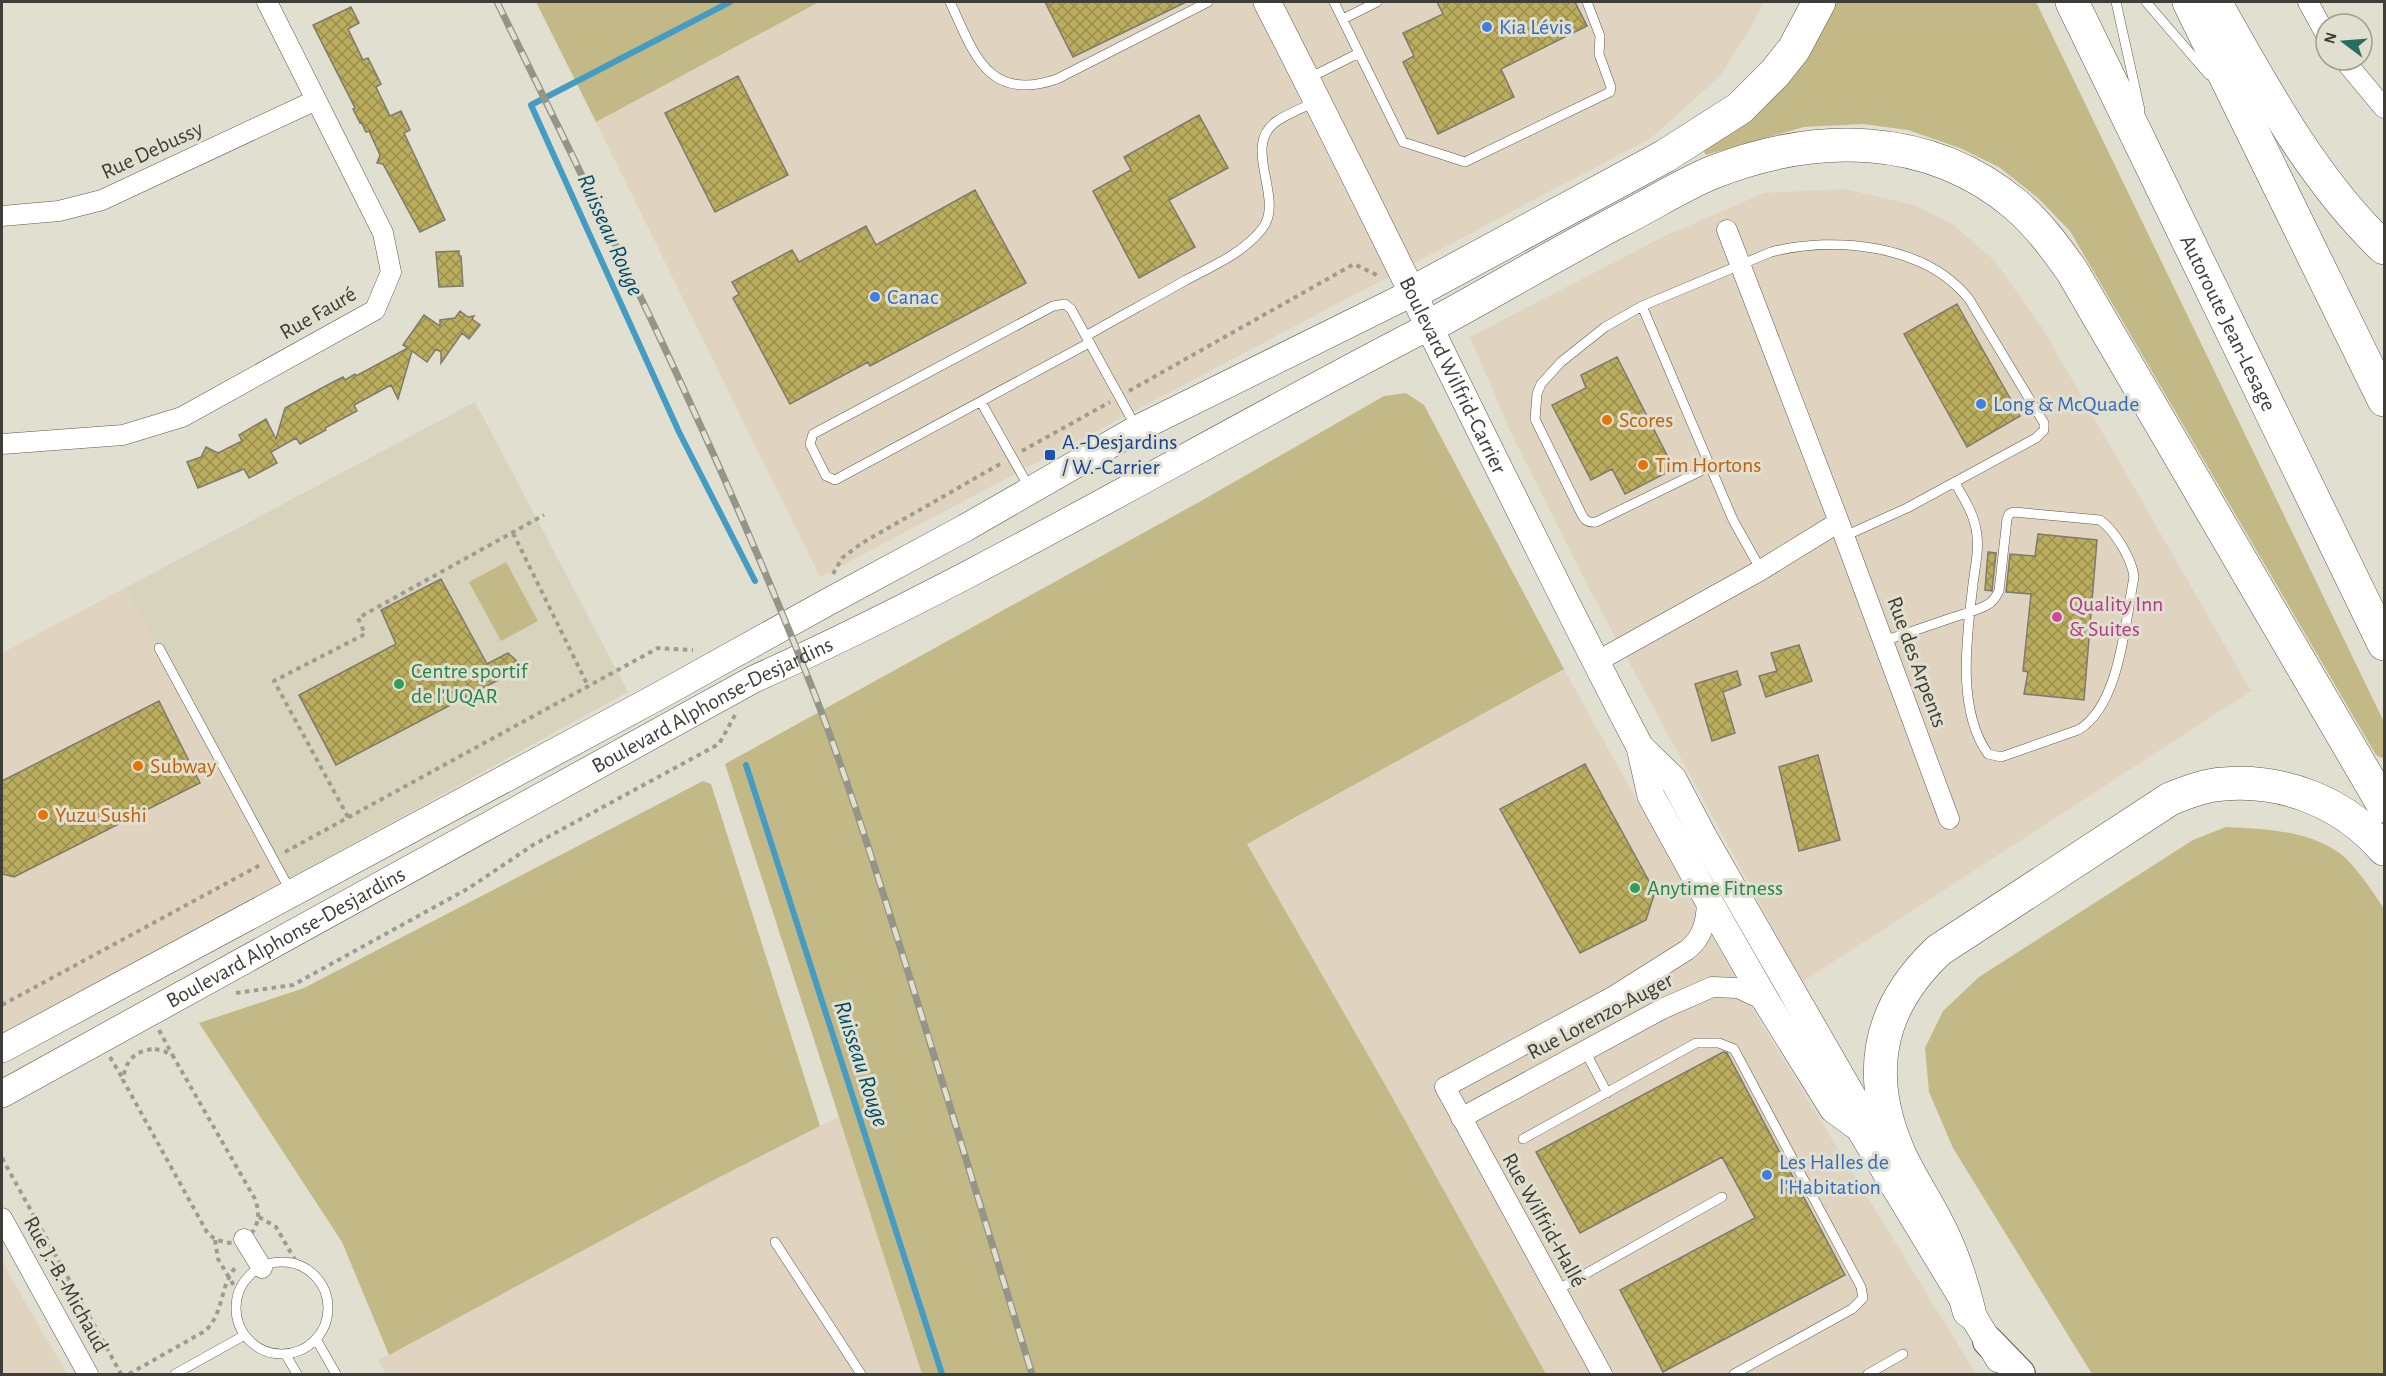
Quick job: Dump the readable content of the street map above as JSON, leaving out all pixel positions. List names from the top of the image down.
{
  "streets": {
    "highway": ["Autoroute Jean-Lesage"],
    "main road": ["Boulevard Wilfrid-Carrier", "Boulevard Alphonse-Desjardins"],
    "street": [
      "Rue Debussy",
      "Rue Fauré",
      "Rue des Arpents",
      "Rue Lorenzo-Auger",
      "Rue Wilfrid-Hallé",
      "Rue J.-B.-Michaud"
    ]
  },
  "crossings": [
    ["Rue Debussy", "Rue Fauré"],
    ["Boulevard Wilfrid-Carrier", "Boulevard Alphonse-Desjardins"],
    ["Boulevard Wilfrid-Carrier", "Rue Lorenzo-Auger"],
    ["Rue Lorenzo-Auger", "Rue Wilfrid-Hallé"]
  ],
  "water": ["Ruisseau Rouge"],
  "places": {
    "other": [
      "Kia Lévis",
      "Canac",
      "Long & McQuade",
      "Scores",
      "Tim Hortons",
      "Quality Inn & Suites",
      "Centre sportif de l'UQAR",
      "Subway",
      "Yuzu Sushi",
      "Anytime Fitness",
      "Les Halles de l'Habitation"
    ],
    "transit": ["A.-Desjardins / W.-Carrier"]
  },
  "north": "left"
}
